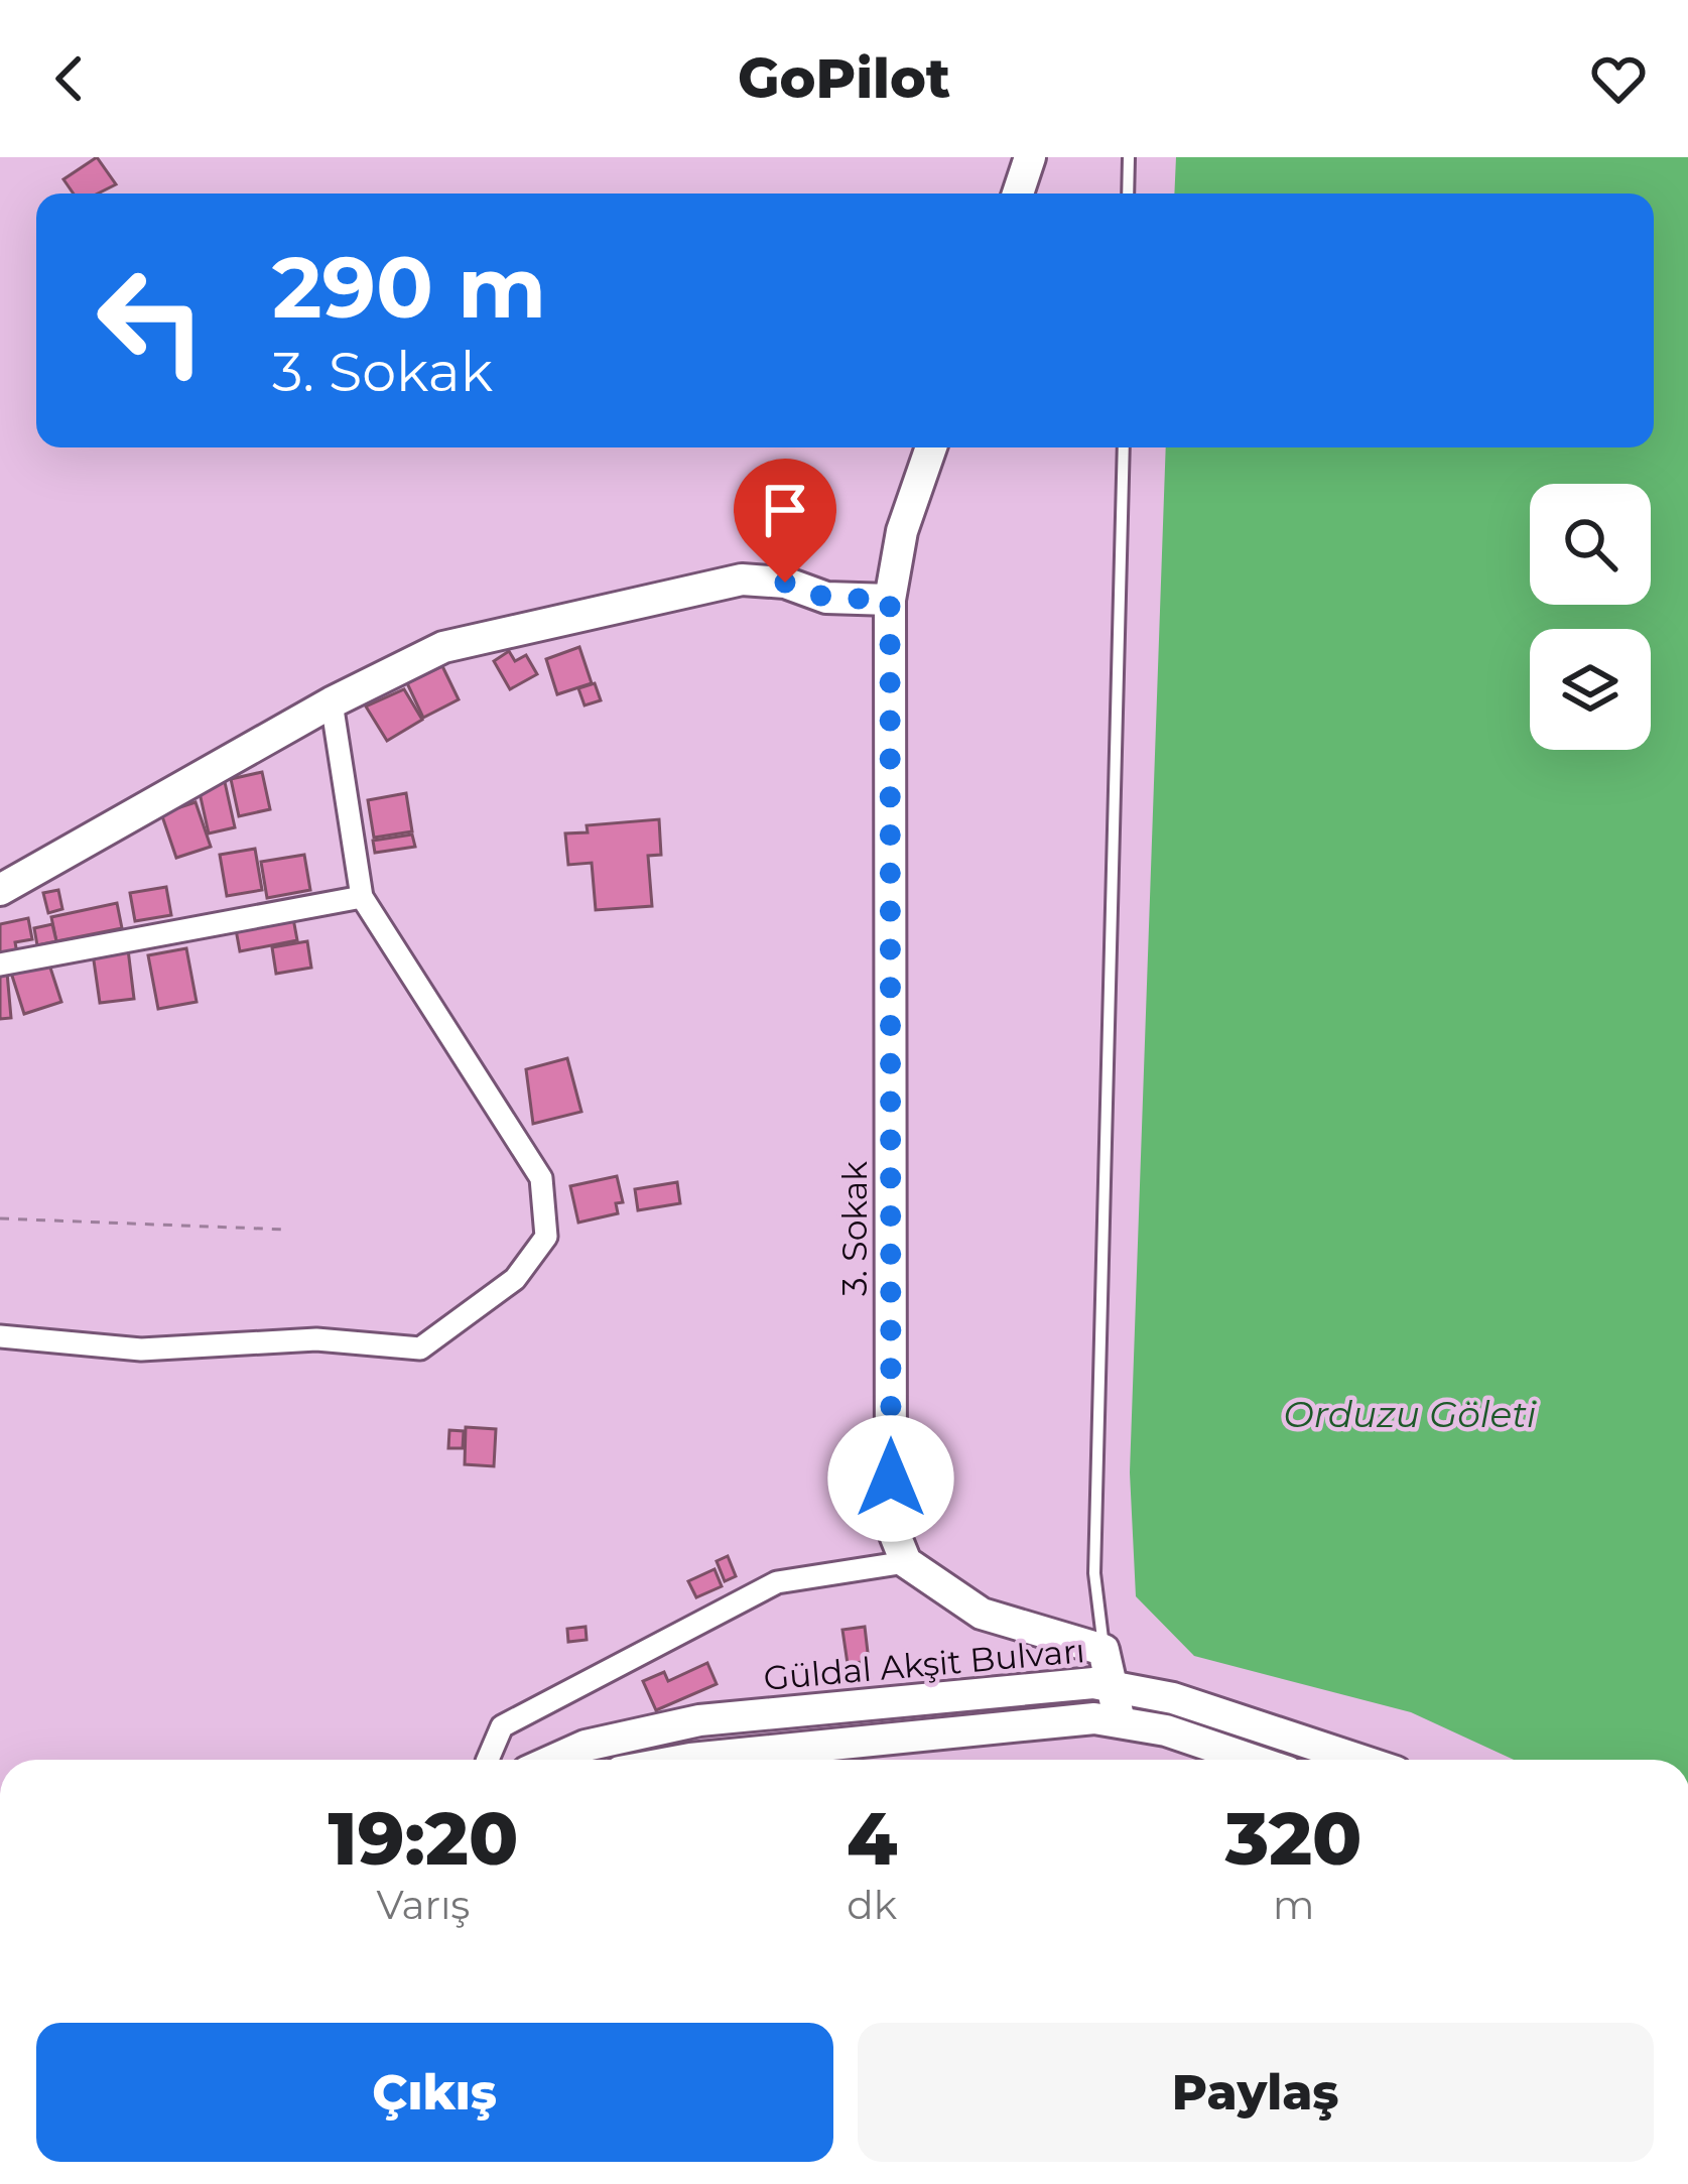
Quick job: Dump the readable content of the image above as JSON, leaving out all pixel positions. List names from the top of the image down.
{
  "streets": {
    "street": ["3. Sokak", "Güldal Akşit Bulvarı"]
  },
  "water": ["Orduzu Göleti"],
  "page": {
    "header": "GoPilot",
    "turn": ["290 m", "3. Sokak"],
    "eta": [
      "19:20",
      "Varış",
      "4",
      "dk",
      "320",
      "m"
    ],
    "buttons": ["Çıkış", "Paylaş"]
  }
}
